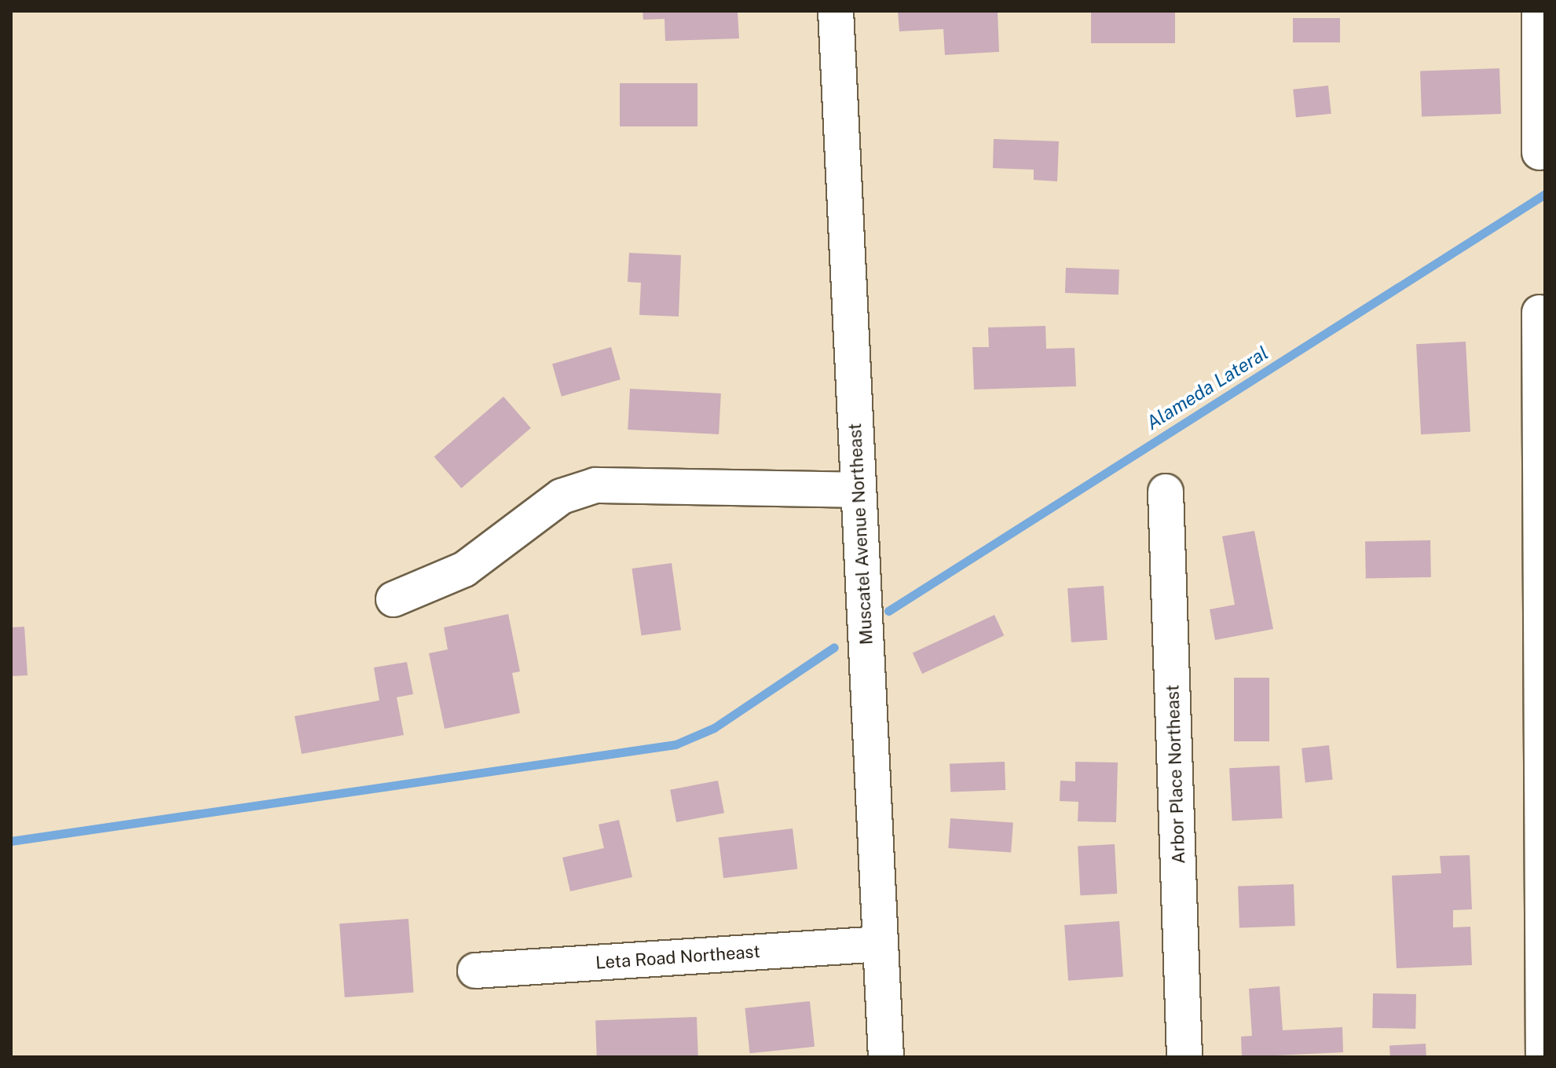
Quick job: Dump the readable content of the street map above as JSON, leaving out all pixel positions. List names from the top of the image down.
{
  "streets": {
    "street": ["Muscatel Avenue Northeast", "Arbor Place Northeast", "Leta Road Northeast"]
  },
  "crossings": [
    ["Muscatel Avenue Northeast", "Leta Road Northeast"]
  ],
  "water": ["Alameda Lateral"]
}
